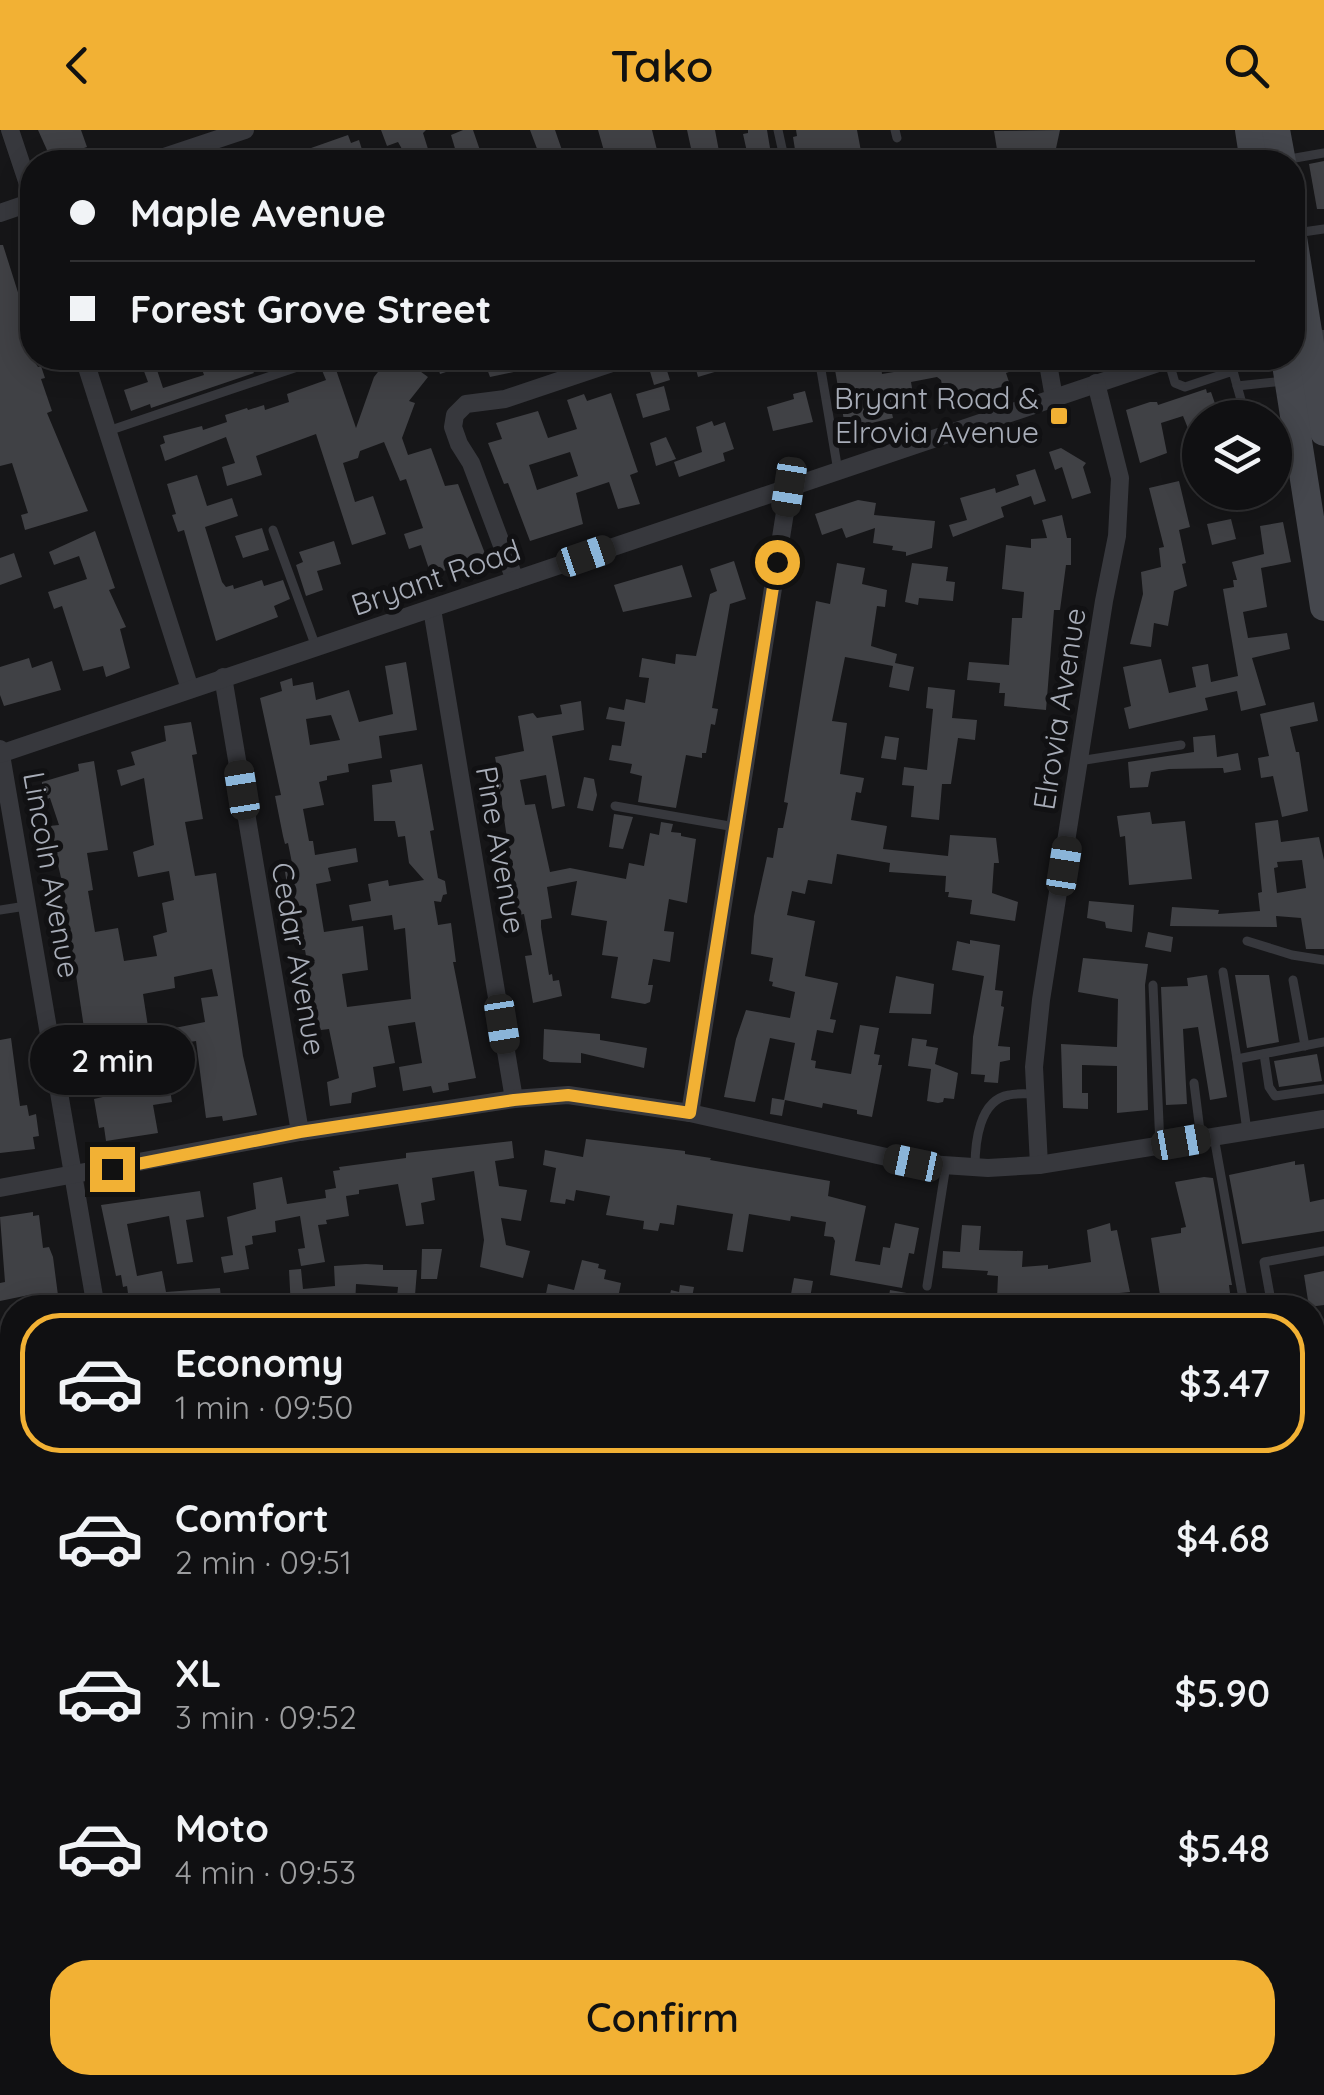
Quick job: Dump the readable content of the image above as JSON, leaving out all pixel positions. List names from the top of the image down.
{
  "streets": {
    "street": [
      "Bryant Road",
      "Elrovia Avenue",
      "Pine Avenue",
      "Lincoln Avenue",
      "Cedar Avenue"
    ]
  },
  "crossings": [
    ["Bryant Road", "Elrovia Avenue"],
    ["Bryant Road", "Pine Avenue"],
    ["Bryant Road", "Lincoln Avenue"],
    ["Bryant Road", "Cedar Avenue"]
  ],
  "places": {
    "transit": ["Bryant Road & Elrovia Avenue"]
  },
  "page": {
    "header": "Tako",
    "banner": ["Maple Avenue", "Forest Grove Street"],
    "bubble": "2 min",
    "list": [
      {
        "name": "Economy",
        "note": "1 min · 09:50",
        "value": "$3.47"
      },
      {
        "name": "Comfort",
        "note": "2 min · 09:51",
        "value": "$4.68"
      },
      {
        "name": "XL",
        "note": "3 min · 09:52",
        "value": "$5.90"
      },
      {
        "name": "Moto",
        "note": "4 min · 09:53",
        "value": "$5.48"
      }
    ],
    "buttons": "Confirm"
  }
}
